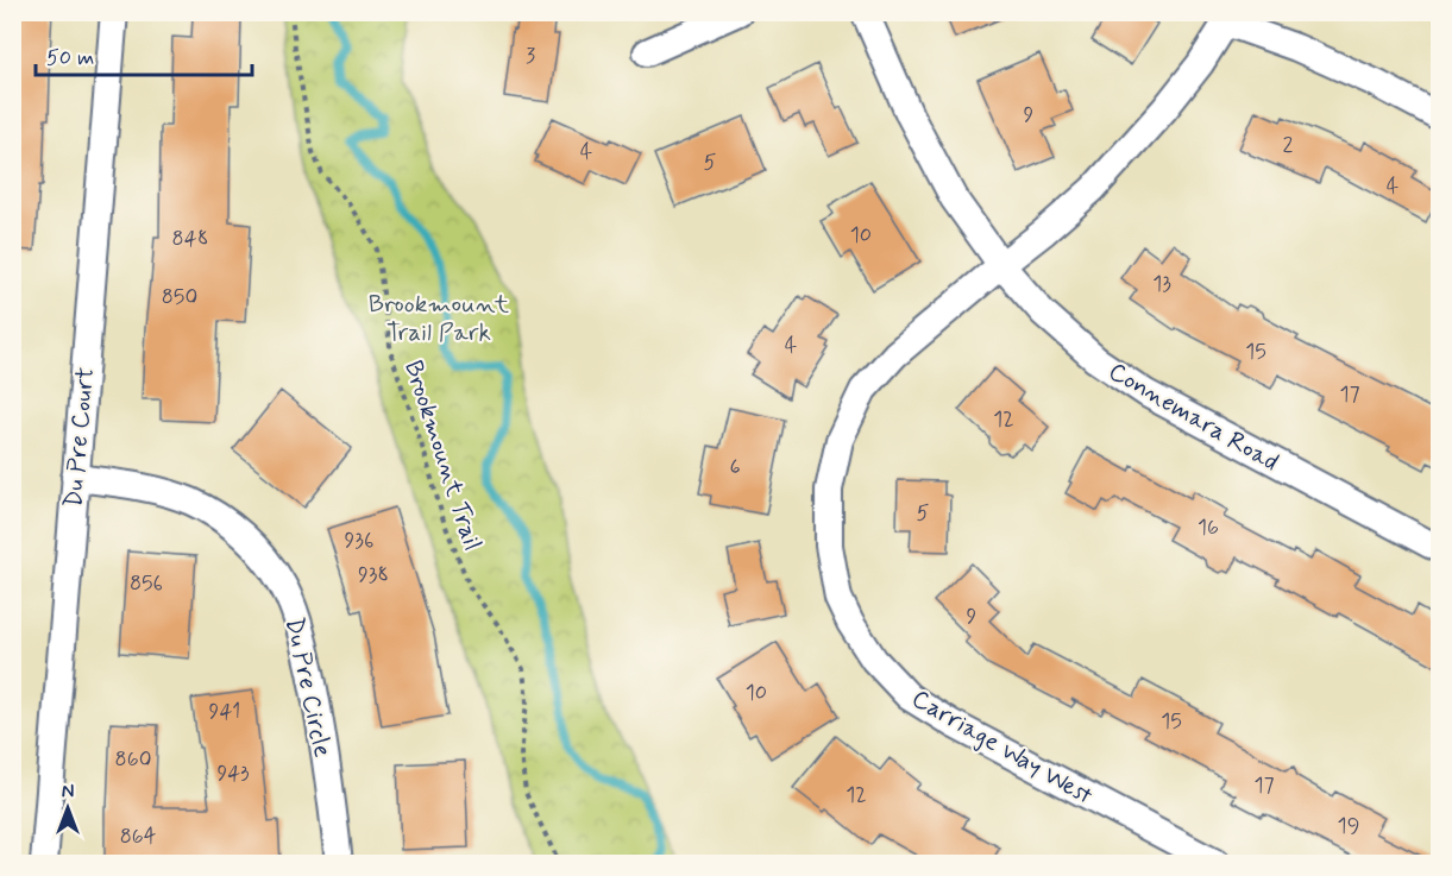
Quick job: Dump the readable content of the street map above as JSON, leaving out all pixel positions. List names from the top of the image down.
{
  "streets": {
    "street": [
      "Connemara Road",
      "Du Pre Court",
      "Du Pre Circle",
      "Carriage Way West"
    ],
    "path": ["Brookmount Trail"]
  },
  "crossings": [
    ["Connemara Road", "Carriage Way West"],
    ["Du Pre Court", "Du Pre Circle"]
  ],
  "parks": ["Brookmount Trail Park"],
  "house_numbers": [
    "3",
    "9",
    "2",
    "4",
    "5",
    "4",
    "10",
    "848",
    "13",
    "850",
    "4",
    "15",
    "17",
    "12",
    "6",
    "5",
    "16",
    "936",
    "938",
    "856",
    "9",
    "10",
    "941",
    "15",
    "860",
    "943",
    "17",
    "12",
    "19",
    "864"
  ],
  "scale_bar": "50 m",
  "north": "top"
}
